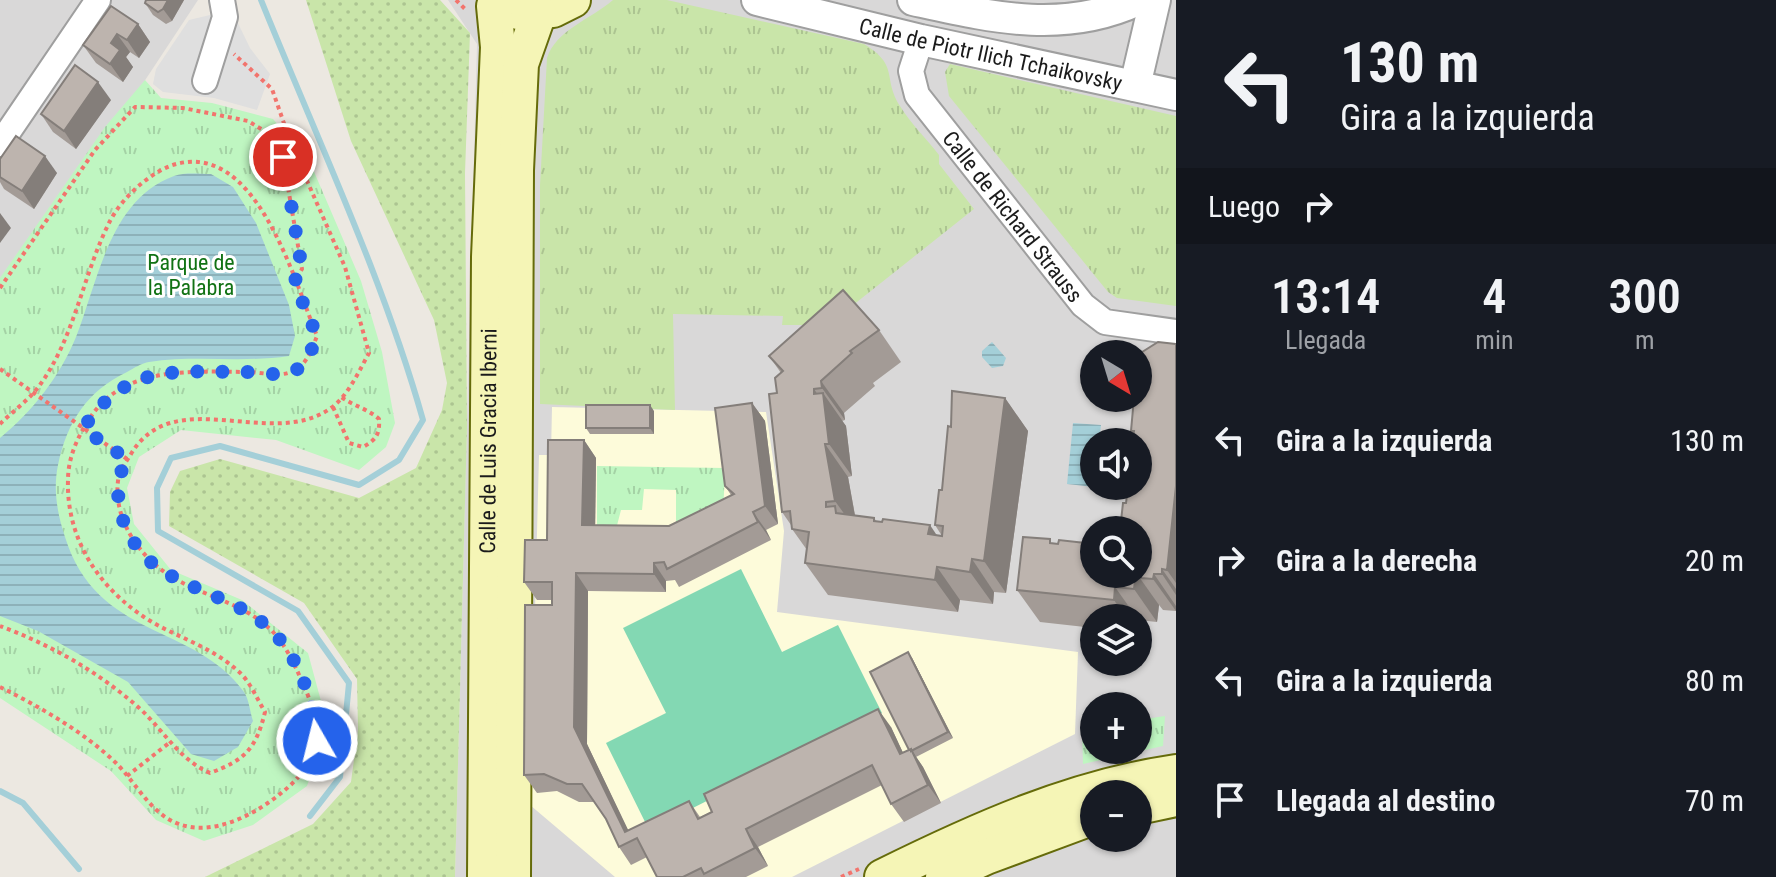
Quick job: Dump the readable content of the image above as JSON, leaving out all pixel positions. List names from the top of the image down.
{
  "streets": {
    "main road": ["Calle de Luis Gracia Iberni"],
    "street": ["Calle de Piotr Ilich Tchaikovsky", "Calle de Richard Strauss"]
  },
  "crossings": [
    ["Calle de Piotr Ilich Tchaikovsky", "Calle de Richard Strauss"]
  ],
  "parks": ["Parque de la Palabra"],
  "north": "bottom right",
  "page": {
    "turn": ["130 m", "Gira a la izquierda"],
    "then": "Luego",
    "eta": [
      "13:14",
      "Llegada",
      "4",
      "min",
      "300",
      "m"
    ],
    "map_buttons": ["+", "−"],
    "list": [
      {
        "name": "Gira a la izquierda",
        "value": "130 m"
      },
      {
        "name": "Gira a la derecha",
        "value": "20 m"
      },
      {
        "name": "Gira a la izquierda",
        "value": "80 m"
      },
      {
        "name": "Llegada al destino",
        "value": "70 m"
      }
    ]
  }
}
